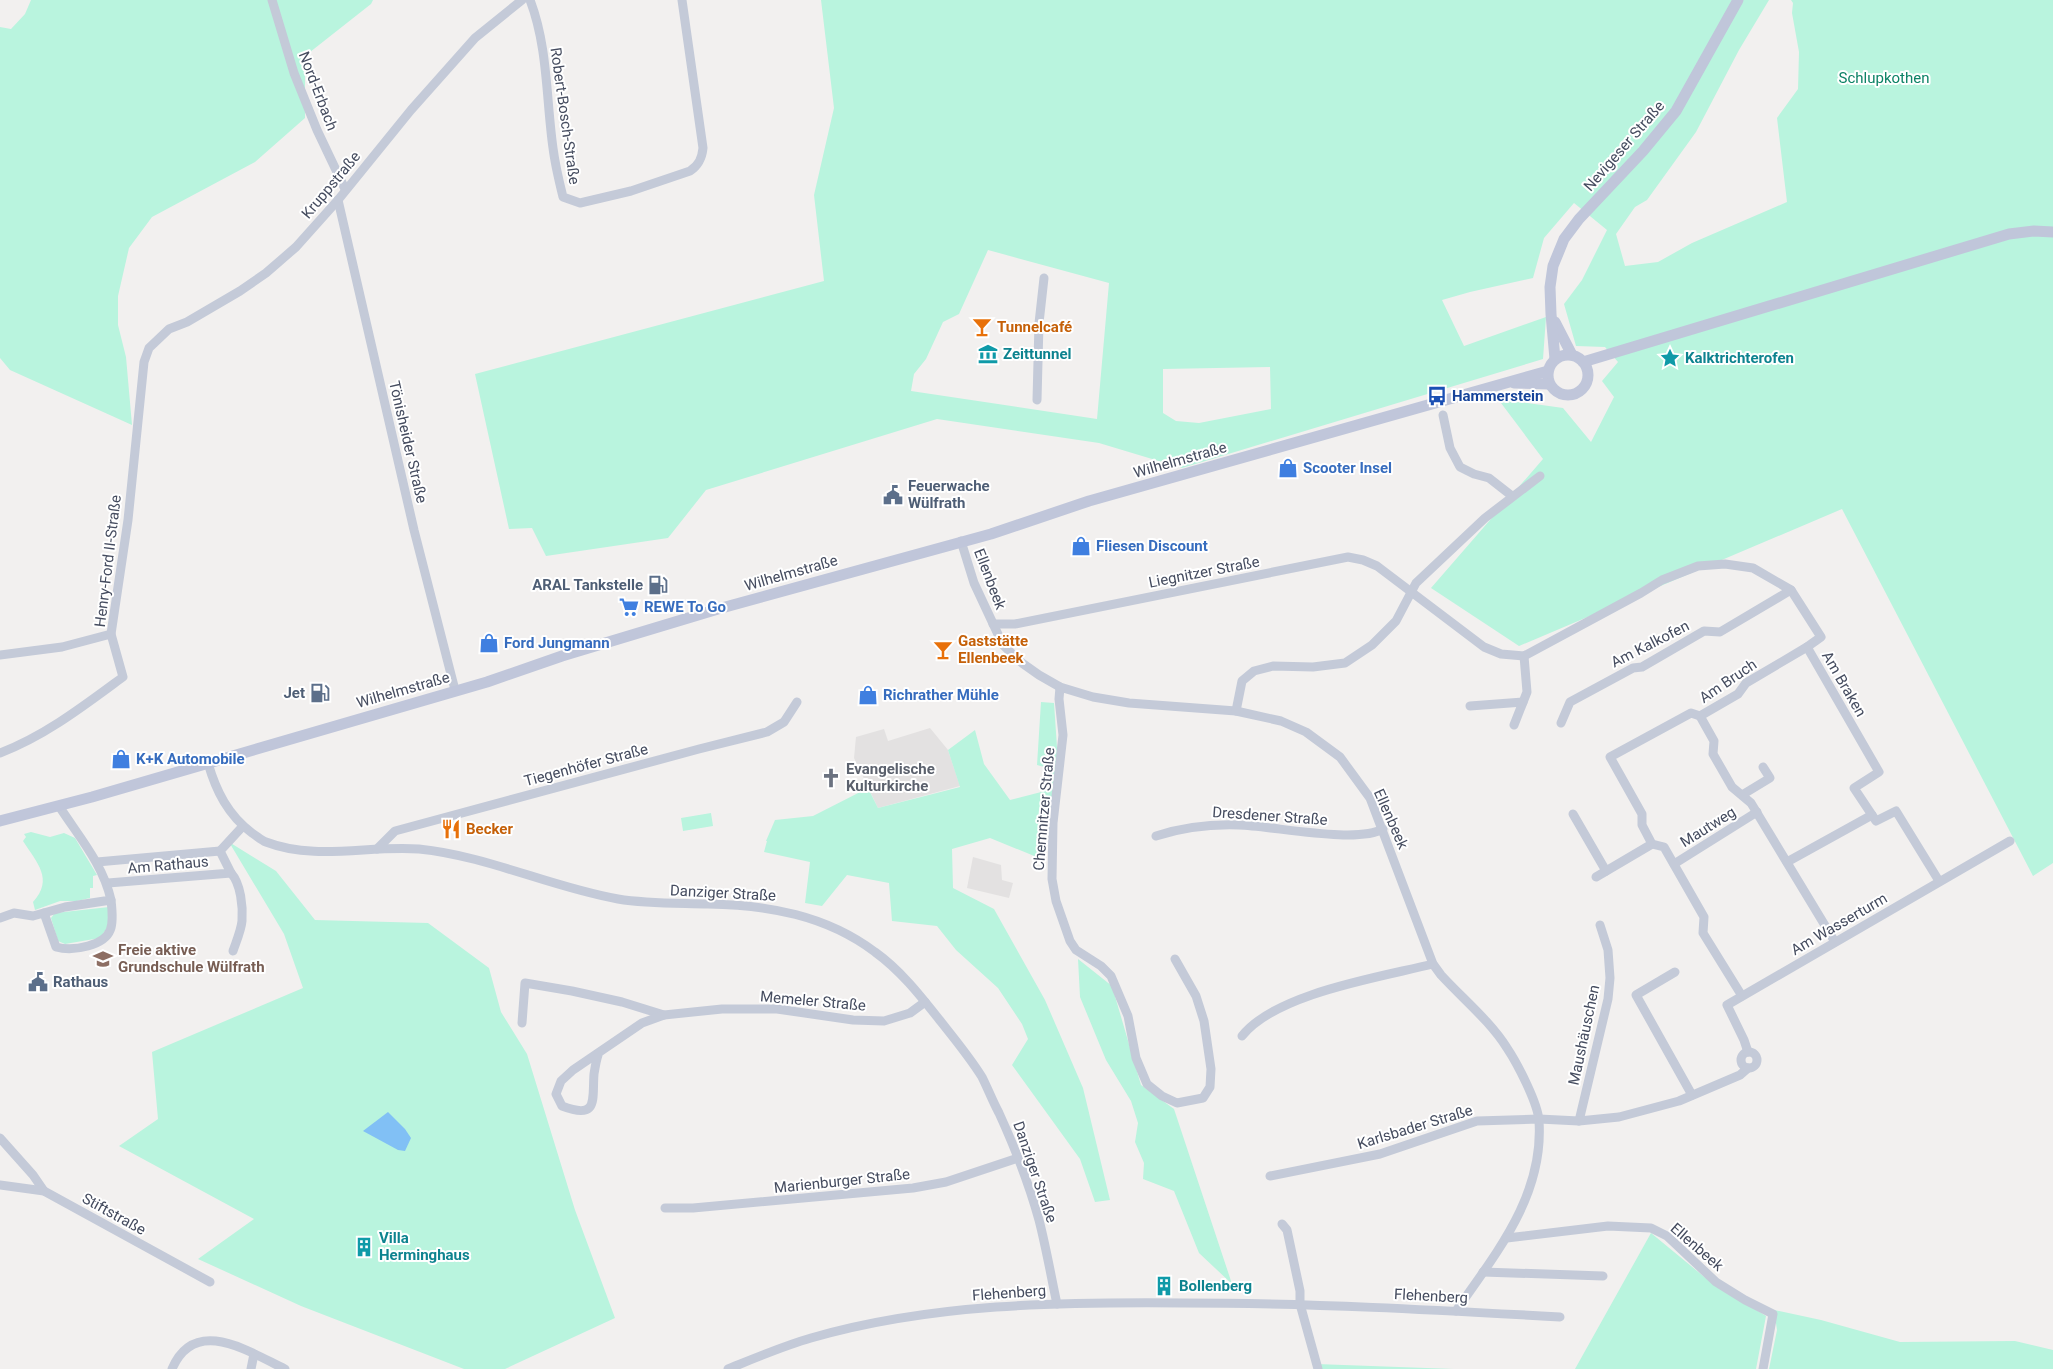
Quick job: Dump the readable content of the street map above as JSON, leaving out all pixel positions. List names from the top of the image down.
{
  "streets": {
    "main road": ["Nevigeser Straße", "Wilhelmstraße"],
    "street": [
      "Nord-Erbach",
      "Robert-Bosch-Straße",
      "Kruppstraße",
      "Tönisheider Straße",
      "Henry-Ford II-Straße",
      "Liegnitzer Straße",
      "Ellenbeek",
      "Am Kalkofen",
      "Am Bruch",
      "Am Braken",
      "Tiegenhöfer Straße",
      "Chemnitzer Straße",
      "Dresdener Straße",
      "Mautweg",
      "Am Rathaus",
      "Danziger Straße",
      "Am Wasserturm",
      "Memeler Straße",
      "Maushäuschen",
      "Karlsbader Straße",
      "Marienburger Straße",
      "Stiftstraße",
      "Flehenberg"
    ]
  },
  "crossings": [
    ["Nord-Erbach", "Kruppstraße"],
    ["Nevigeser Straße", "Wilhelmstraße"],
    ["Kruppstraße", "Tönisheider Straße"],
    ["Kruppstraße", "Henry-Ford II-Straße"],
    ["Tönisheider Straße", "Wilhelmstraße"],
    ["Wilhelmstraße", "Ellenbeek"],
    ["Wilhelmstraße", "Am Rathaus"],
    ["Wilhelmstraße", "Danziger Straße"],
    ["Liegnitzer Straße", "Ellenbeek"],
    ["Ellenbeek", "Chemnitzer Straße"],
    ["Ellenbeek", "Dresdener Straße"],
    ["Ellenbeek", "Karlsbader Straße"],
    ["Ellenbeek", "Flehenberg"],
    ["Am Kalkofen", "Am Braken"],
    ["Am Bruch", "Am Braken"],
    ["Am Bruch", "Mautweg"],
    ["Tiegenhöfer Straße", "Danziger Straße"],
    ["Mautweg", "Am Wasserturm"],
    ["Am Rathaus", "Danziger Straße"],
    ["Danziger Straße", "Memeler Straße"],
    ["Danziger Straße", "Marienburger Straße"],
    ["Danziger Straße", "Flehenberg"]
  ],
  "parks": ["Schlupkothen"],
  "places": {
    "bar": ["Tunnelcafé", "Gaststätte Ellenbeek"],
    "museum": ["Zeittunnel"],
    "place": ["Kalktrichterofen"],
    "bus stop": ["Hammerstein"],
    "shop": [
      "Scooter Insel",
      "Fliesen Discount",
      "Ford Jungmann",
      "Richrather Mühle",
      "K+K Automobile"
    ],
    "public building": ["Feuerwache Wülfrath", "Rathaus"],
    "fuel station": ["ARAL Tankstelle", "Jet"],
    "supermarket": ["REWE To Go"],
    "church": ["Evangelische Kulturkirche"],
    "restaurant": ["Becker"],
    "school or university": ["Freie aktive Grundschule Wülfrath"],
    "building": ["Villa Herminghaus", "Bollenberg"]
  }
}
